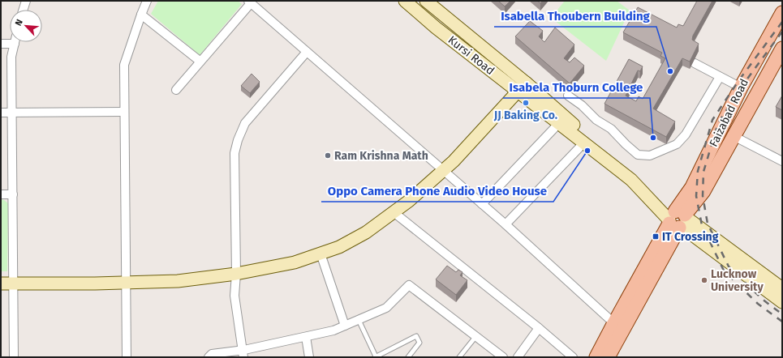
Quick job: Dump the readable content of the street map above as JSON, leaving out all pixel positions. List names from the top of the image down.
{
  "streets": {
    "main road": ["Kursi Road", "Faizabad Road"]
  },
  "crossings": [
    ["Kursi Road", "Faizabad Road"]
  ],
  "places": {
    "other": [
      "Isabella Thoubern Building",
      "JJ Baking Co.",
      "Isabela Thoburn College",
      "Oppo Camera Phone Audio Video House",
      "Ram Krishna Math",
      "Lucknow University"
    ],
    "transit": ["IT Crossing"]
  },
  "north": "top left"
}
